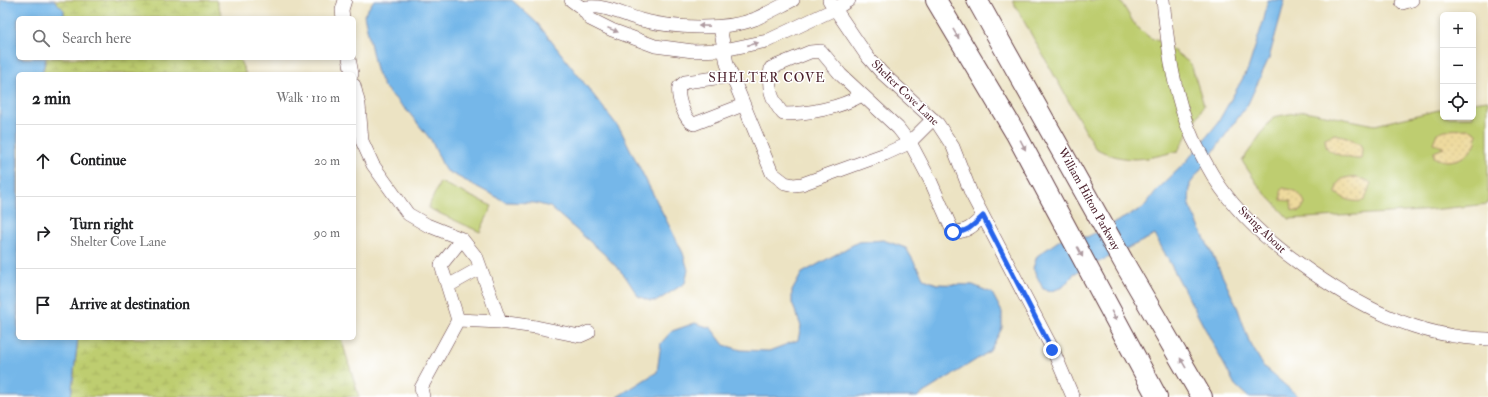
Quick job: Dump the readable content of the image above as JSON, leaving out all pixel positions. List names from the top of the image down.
{
  "streets": {
    "highway": ["William Hilton Parkway"],
    "street": ["Shelter Cove Lane", "Swing About"]
  },
  "districts": ["SHELTER COVE"],
  "page": {
    "map_buttons": ["+", "−"],
    "search": "Search here",
    "heading": ["2 min", "Walk · 110 m"],
    "list": [
      ["Continue", "20 m"],
      ["Turn right", "Shelter Cove Lane", "90 m"],
      "Arrive at destination"
    ]
  }
}
